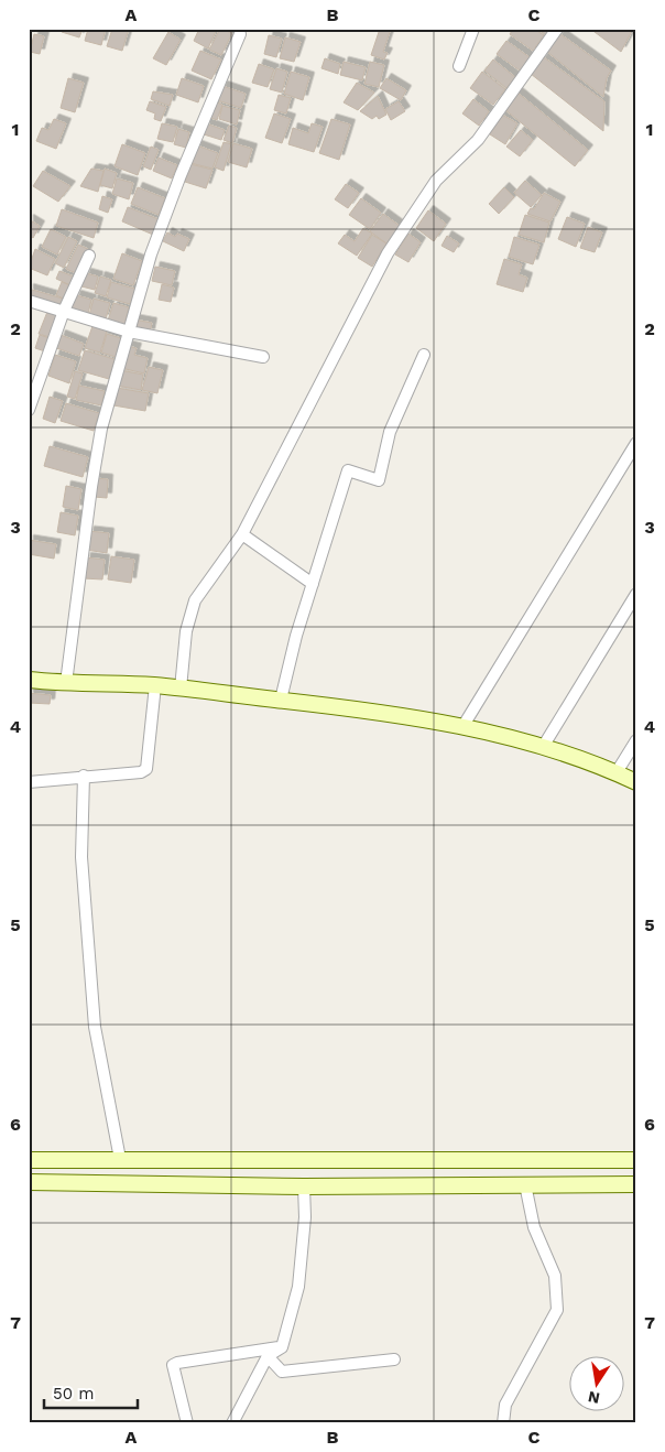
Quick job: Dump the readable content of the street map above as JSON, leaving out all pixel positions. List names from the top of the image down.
{
  "scale_bar": "50 m",
  "north": "bottom",
  "grid": {
    "columns": ["A", "B", "C"],
    "rows": [
      "1",
      "2",
      "3",
      "4",
      "5",
      "6",
      "7"
    ]
  }
}
